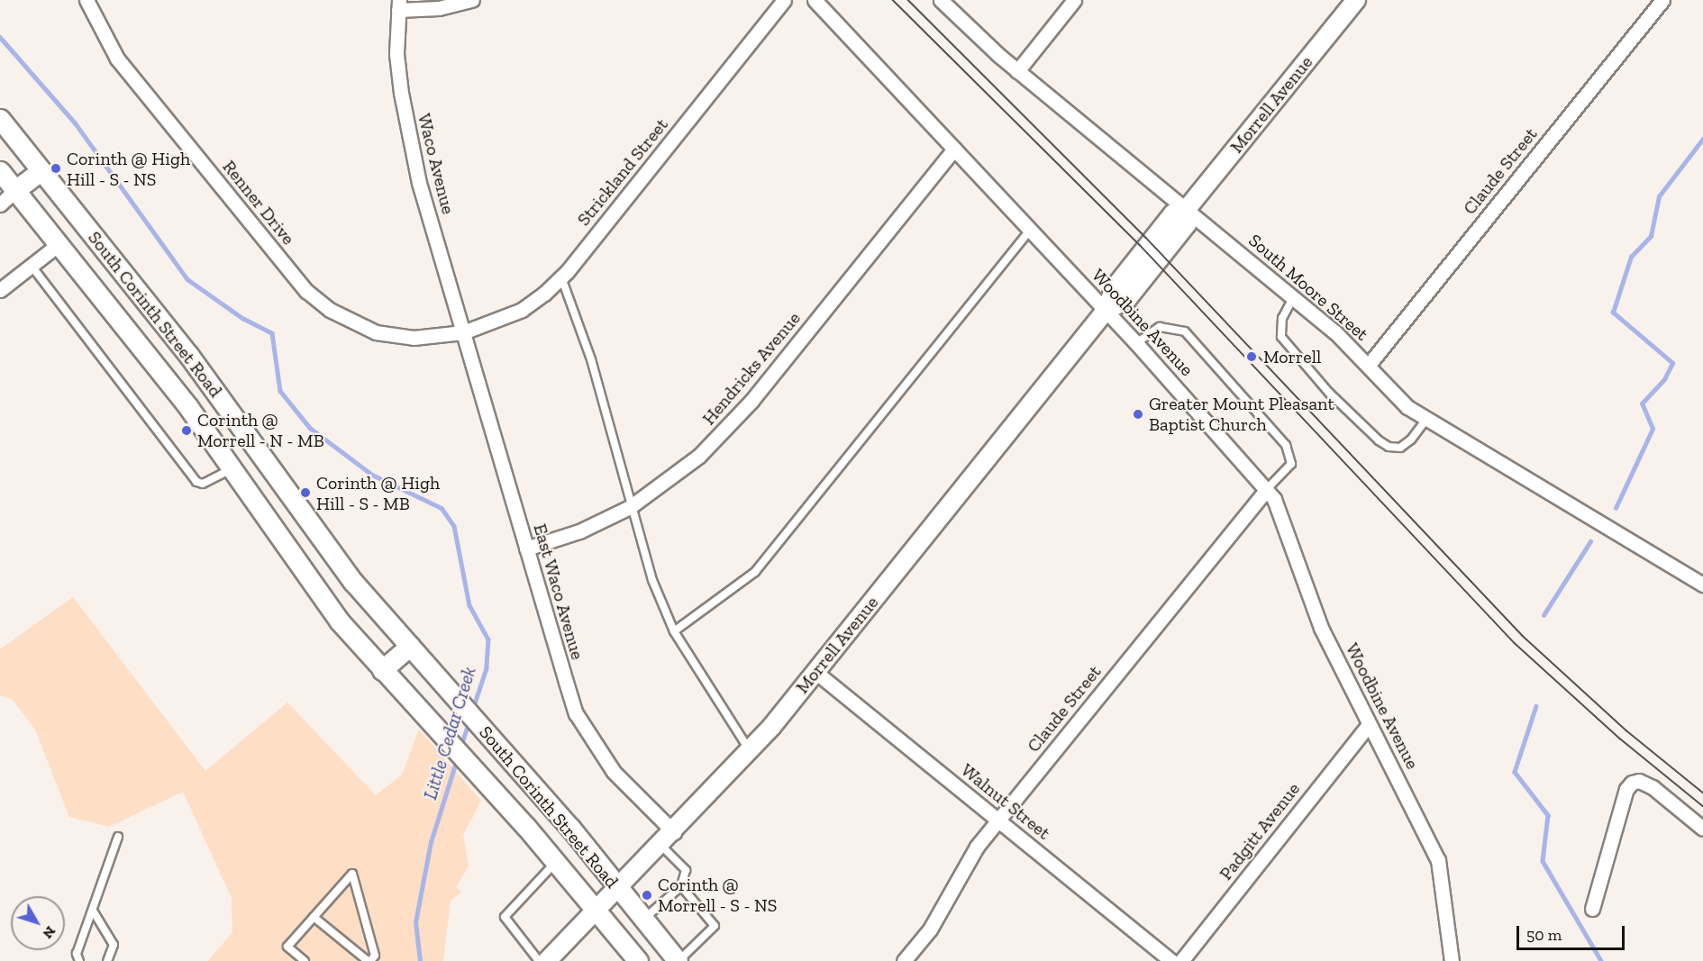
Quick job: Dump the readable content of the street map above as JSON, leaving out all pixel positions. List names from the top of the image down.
{
  "streets": {
    "main road": ["South Corinth Street Road"],
    "street": [
      "Morrell Avenue",
      "Waco Avenue",
      "Claude Street",
      "Strickland Street",
      "Renner Drive",
      "South Moore Street",
      "Woodbine Avenue",
      "Hendricks Avenue",
      "East Waco Avenue",
      "Walnut Street",
      "Padgitt Avenue"
    ]
  },
  "crossings": [
    ["Morrell Avenue", "South Moore Street"],
    ["Morrell Avenue", "South Corinth Street Road"],
    ["Morrell Avenue", "Woodbine Avenue"],
    ["Morrell Avenue", "East Waco Avenue"],
    ["Morrell Avenue", "Walnut Street"],
    ["Waco Avenue", "Strickland Street"],
    ["Waco Avenue", "Renner Drive"],
    ["Waco Avenue", "East Waco Avenue"],
    ["Claude Street", "South Moore Street"],
    ["Claude Street", "Woodbine Avenue"],
    ["Claude Street", "Walnut Street"],
    ["Strickland Street", "Renner Drive"],
    ["Strickland Street", "East Waco Avenue"],
    ["Renner Drive", "East Waco Avenue"],
    ["Woodbine Avenue", "Hendricks Avenue"],
    ["Woodbine Avenue", "Padgitt Avenue"],
    ["Hendricks Avenue", "East Waco Avenue"]
  ],
  "water": ["Little Cedar Creek"],
  "places": [
    "Corinth @ High Hill - S - NS",
    "Morrell",
    "Greater Mount Pleasant Baptist Church",
    "Corinth @ Morrell - N - MB",
    "Corinth @ High Hill - S - MB",
    "Corinth @ Morrell - S - NS"
  ],
  "scale_bar": "50 m",
  "north": "bottom right"
}
